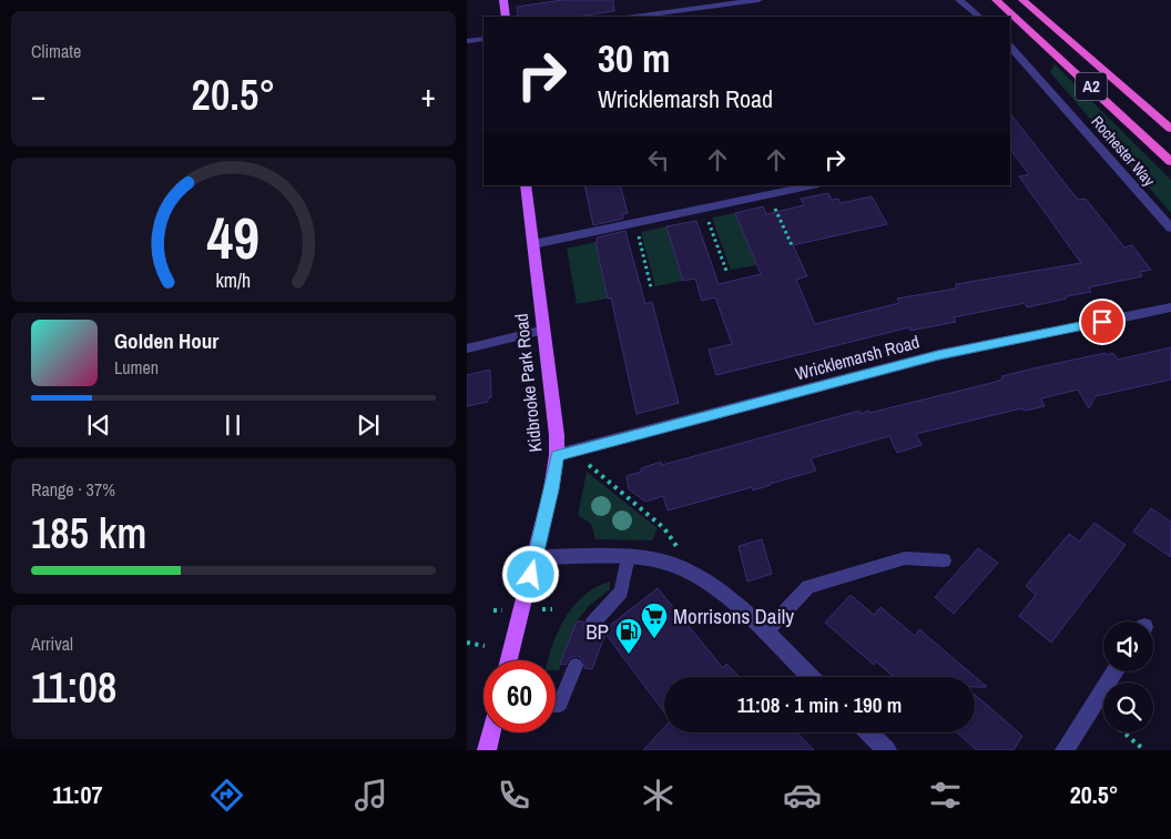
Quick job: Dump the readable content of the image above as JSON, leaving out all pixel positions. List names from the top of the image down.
{
  "streets": {
    "highway": ["A2"],
    "main road": ["Kidbrooke Park Road"],
    "street": ["Rochester Way", "Wricklemarsh Road"]
  },
  "crossings": [
    ["Wricklemarsh Road", "Kidbrooke Park Road"]
  ],
  "places": {
    "supermarket": ["Morrisons Daily"],
    "fuel station": ["BP"]
  },
  "page": {
    "tile": [
      "Climate",
      ["Range · 37%", "185 km"],
      ["Arrival", "11:08"]
    ],
    "turn": ["30 m", "Wricklemarsh Road"],
    "heat": ["−", "20.5°", "+"],
    "song": ["Golden Hour", "Lumen"],
    "limit": "60",
    "trip": "11:08 · 1 min · 190 m",
    "tabs": ["11:07", "20.5°"],
    "gauge": ["49", "km/h"]
  }
}
